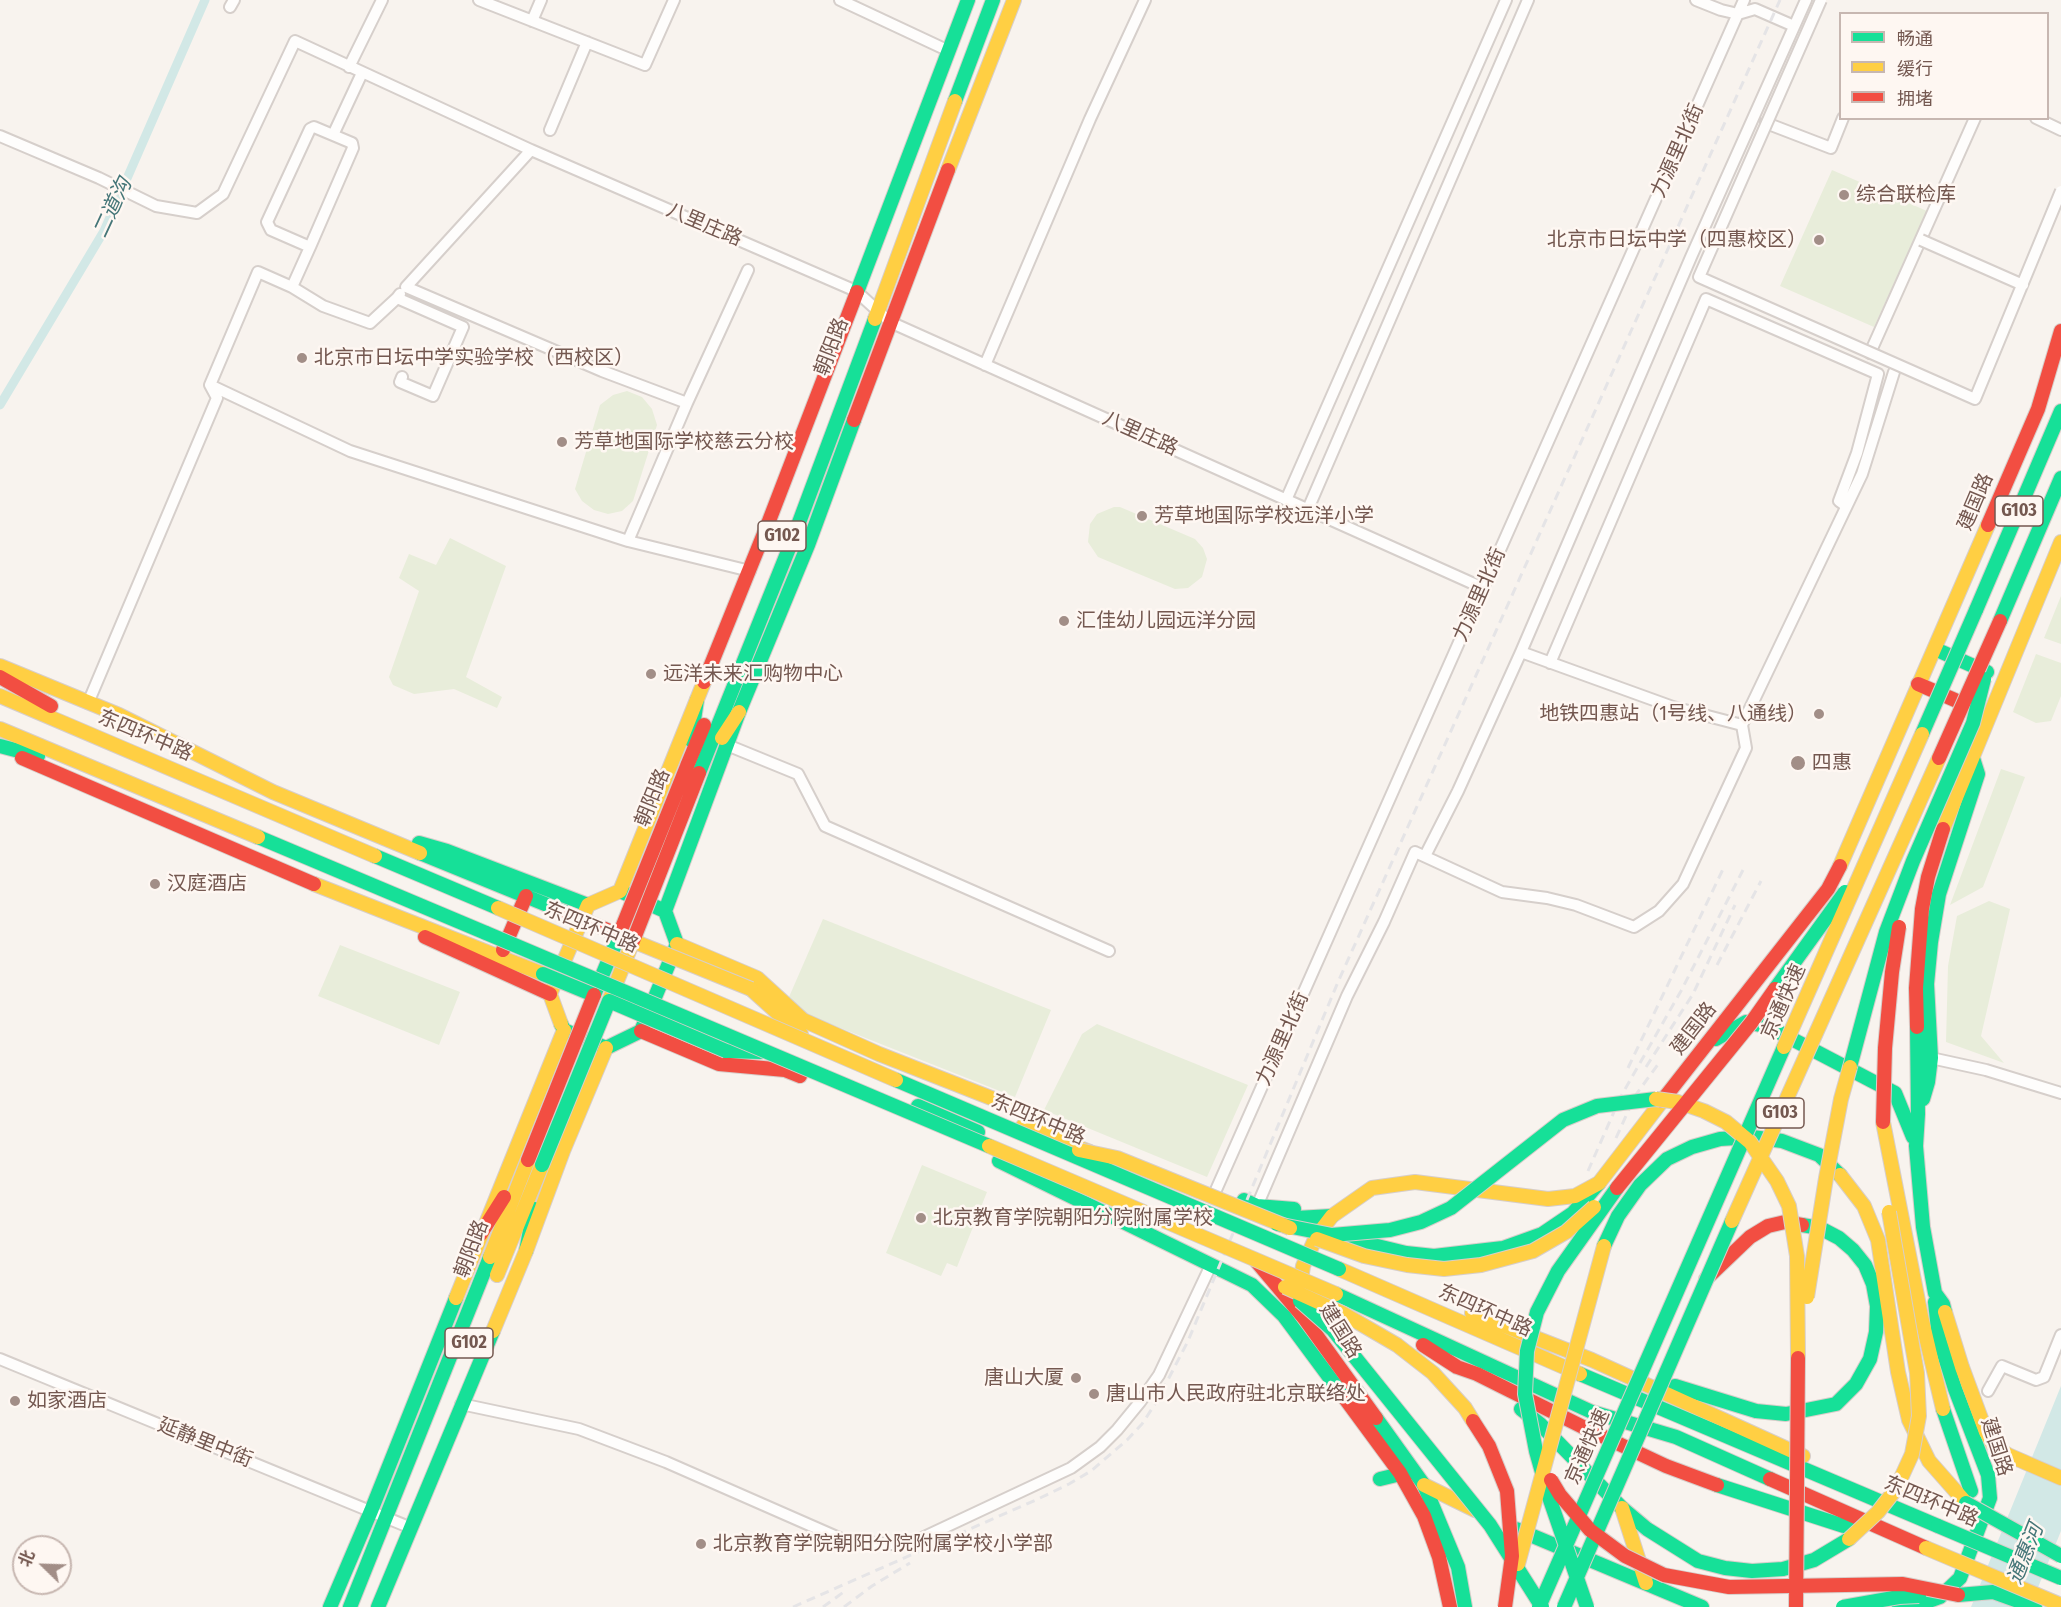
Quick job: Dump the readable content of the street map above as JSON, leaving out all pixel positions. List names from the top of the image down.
{
  "streets": {
    "main road": [
      "朝阳路",
      "建国路",
      "G103",
      "G102",
      "东四环中路",
      "京通快速"
    ],
    "street": ["力源里北街", "八里庄路", "延静里中街"]
  },
  "crossings": [
    ["力源里北街", "八里庄路"],
    ["力源里北街", "东四环中路"],
    ["八里庄路", "朝阳路"],
    ["朝阳路", "东四环中路"],
    ["朝阳路", "延静里中街"],
    ["建国路", "东四环中路"]
  ],
  "water": ["二道沟", "通惠河"],
  "places": [
    "综合联检库",
    "北京市日坛中学（四惠校区）",
    "北京市日坛中学实验学校（西校区）",
    "芳草地国际学校慈云分校",
    "芳草地国际学校远洋小学",
    "汇佳幼儿园远洋分园",
    "远洋未来汇购物中心",
    "地铁四惠站（1号线、八通线）",
    "四惠",
    "汉庭酒店",
    "北京教育学院朝阳分院附属学校",
    "唐山大厦",
    "唐山市人民政府驻北京联络处",
    "如家酒店",
    "北京教育学院朝阳分院附属学校小学部"
  ],
  "legend": ["畅通", "缓行", "拥堵"],
  "north": "top left"
}
